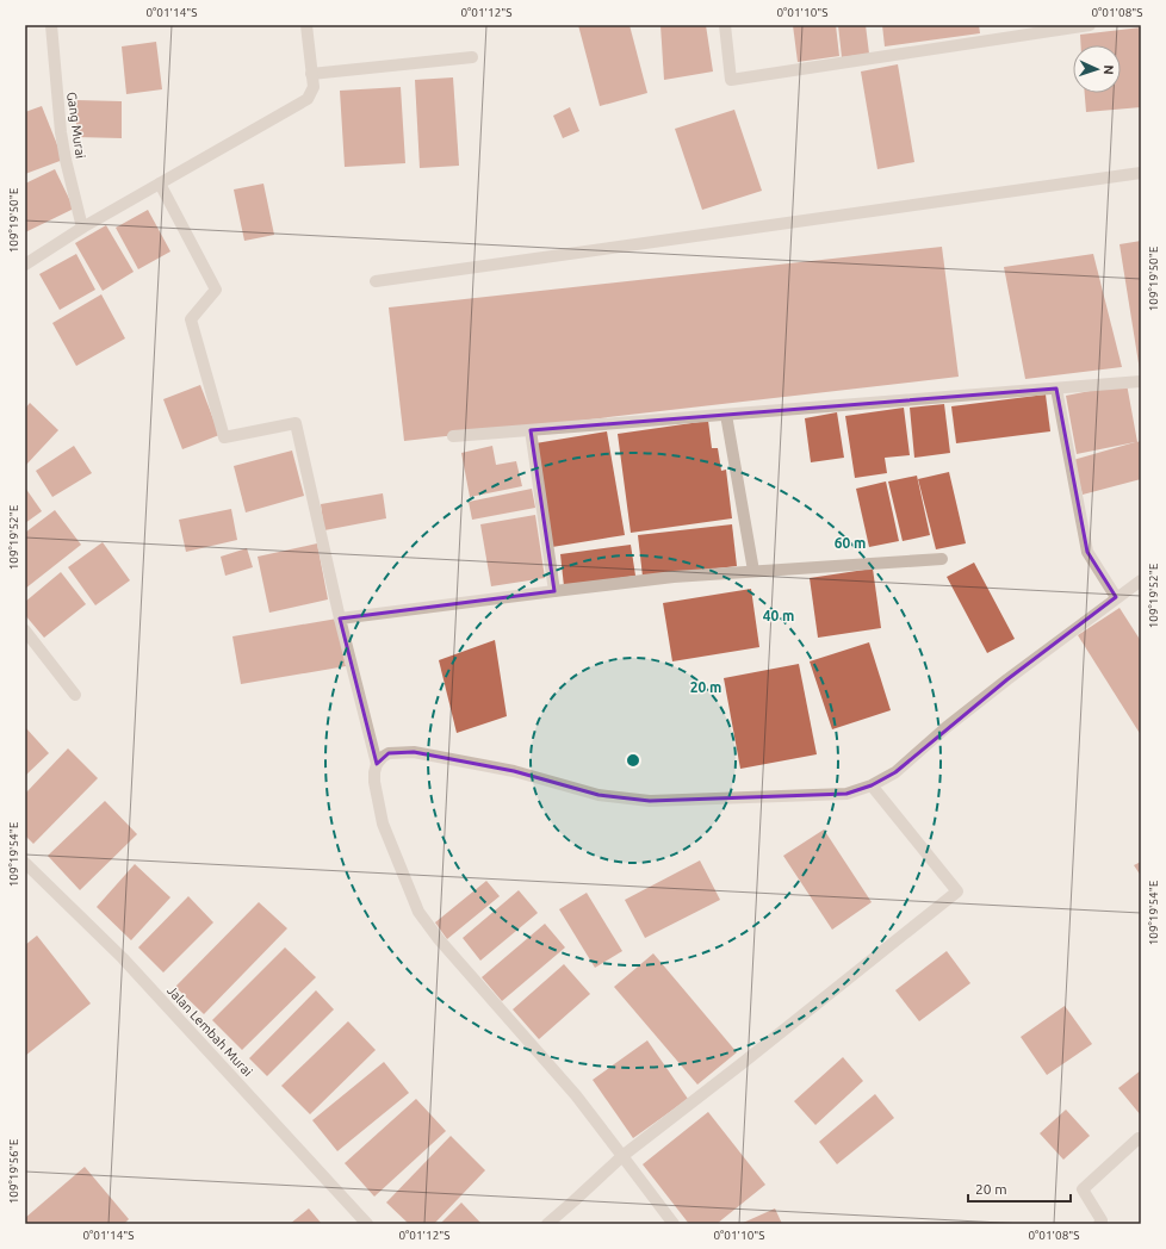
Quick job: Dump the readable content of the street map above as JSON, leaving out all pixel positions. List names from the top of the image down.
{
  "streets": {
    "street": ["Gang Murai", "Jalan Lembah Murai"]
  },
  "scale_bar": "20 m",
  "north": "right",
  "coordinates": [
    "0°01'14\"S",
    "0°01'12\"S",
    "0°01'10\"S",
    "0°01'08\"S",
    "109°19'50\"E",
    "109°19'52\"E",
    "109°19'54\"E",
    "109°19'56\"E"
  ],
  "rings": ["60 m", "40 m", "20 m"]
}
